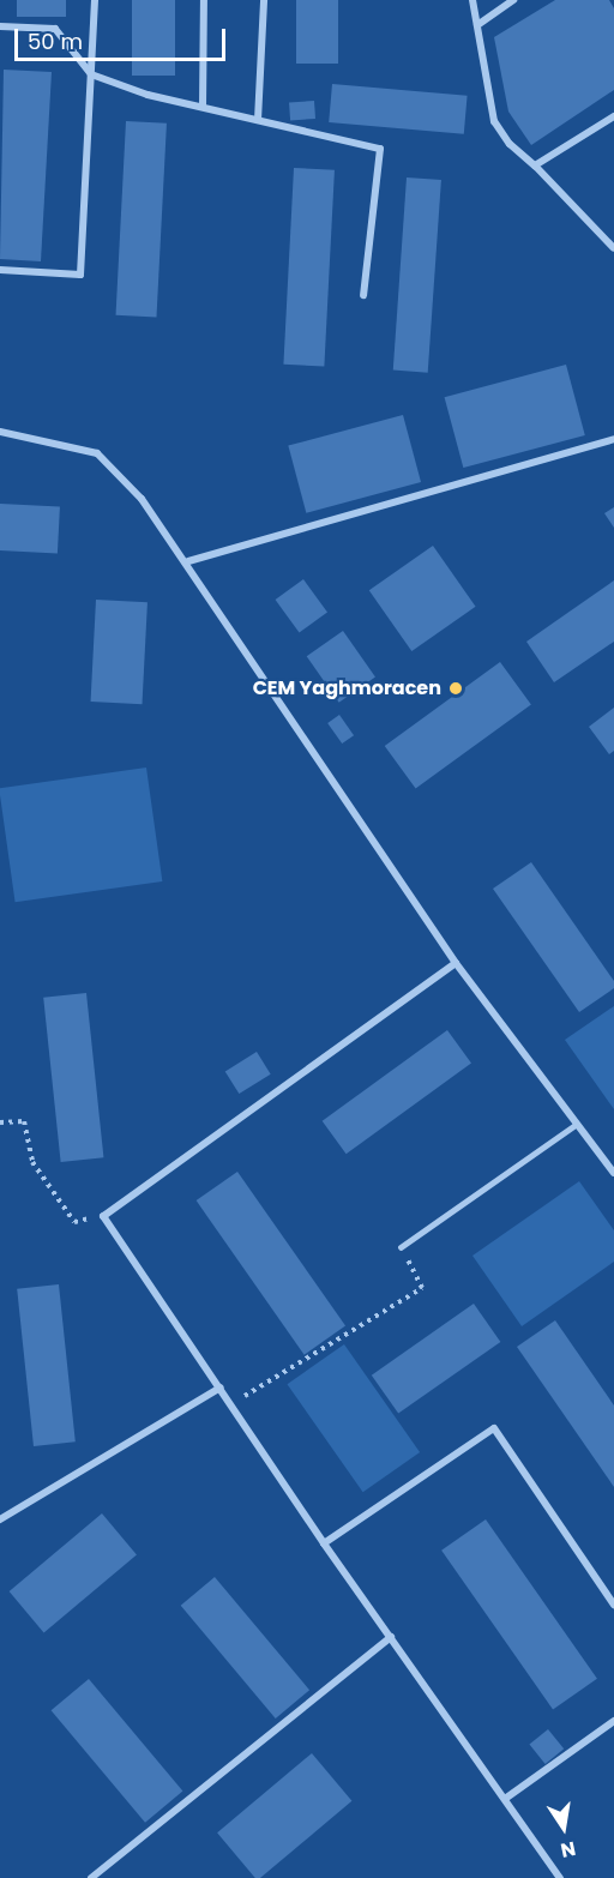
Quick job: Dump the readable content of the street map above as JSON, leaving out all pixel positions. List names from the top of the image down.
{
  "places": ["CEM Yaghmoracen"],
  "scale_bar": "50 m",
  "north": "bottom"
}
